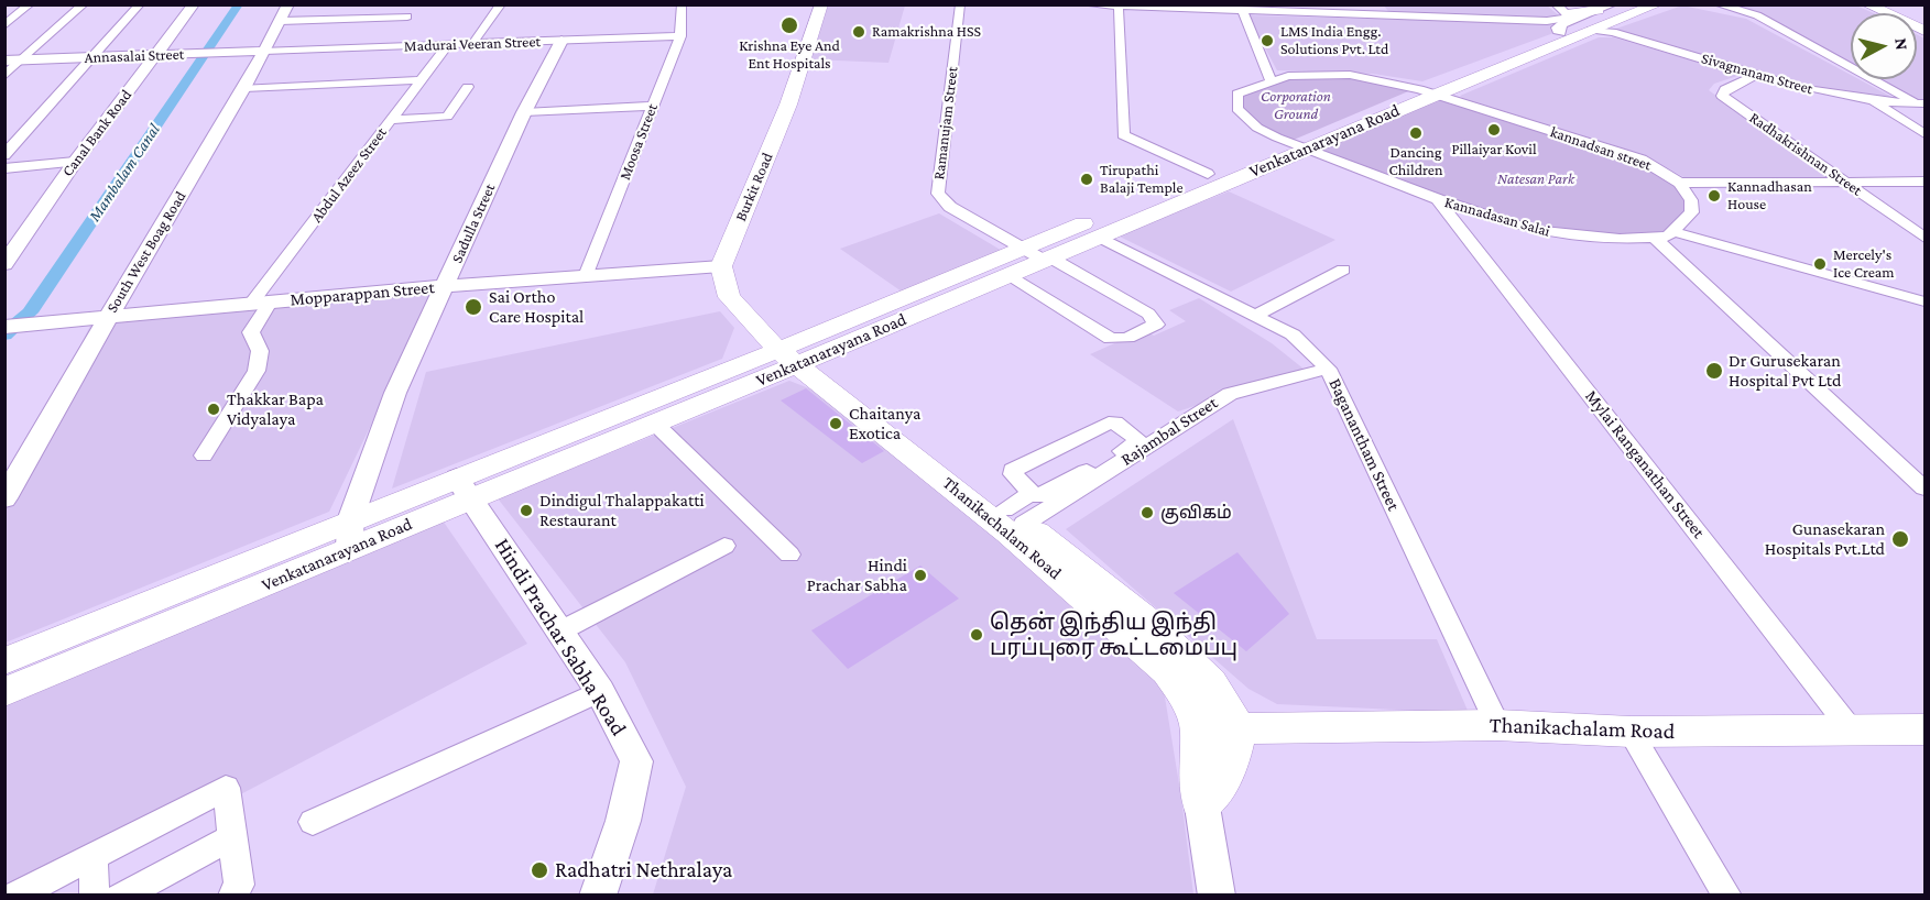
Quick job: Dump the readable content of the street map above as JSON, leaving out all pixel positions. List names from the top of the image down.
{
  "streets": {
    "main road": ["Venkatanarayana Road", "Burkit Road", "Thanikachalam Road"],
    "street": [
      "Madurai Veeran Street",
      "Annasalai Street",
      "Sivagnanam Street",
      "Ramanujam Street",
      "Canal Bank Road",
      "Moosa Street",
      "kannadsan street",
      "Radhakrishnan Street",
      "Abdul Azeez Street",
      "Kannadasan Salai",
      "Sadulla Street",
      "South West Boag Road",
      "Mopparappan Street",
      "Rajambal Street",
      "Baganantham Street",
      "Mylai Ranganathan Street",
      "Hindi Prachar Sabha Road"
    ]
  },
  "crossings": [
    ["Madurai Veeran Street", "Annasalai Street"],
    ["Madurai Veeran Street", "Moosa Street"],
    ["Madurai Veeran Street", "Abdul Azeez Street"],
    ["Madurai Veeran Street", "Sadulla Street"],
    ["Madurai Veeran Street", "South West Boag Road"],
    ["Annasalai Street", "Canal Bank Road"],
    ["Annasalai Street", "South West Boag Road"],
    ["Sivagnanam Street", "Venkatanarayana Road"],
    ["Sivagnanam Street", "Radhakrishnan Street"],
    ["Ramanujam Street", "Venkatanarayana Road"],
    ["Venkatanarayana Road", "kannadsan street"],
    ["Venkatanarayana Road", "Kannadasan Salai"],
    ["Venkatanarayana Road", "Sadulla Street"],
    ["Venkatanarayana Road", "Baganantham Street"],
    ["Venkatanarayana Road", "Thanikachalam Road"],
    ["Venkatanarayana Road", "Hindi Prachar Sabha Road"],
    ["Moosa Street", "Mopparappan Street"],
    ["kannadsan street", "Kannadasan Salai"],
    ["Abdul Azeez Street", "Mopparappan Street"],
    ["Burkit Road", "Mopparappan Street"],
    ["Kannadasan Salai", "Mylai Ranganathan Street"],
    ["Sadulla Street", "Mopparappan Street"],
    ["South West Boag Road", "Mopparappan Street"],
    ["Rajambal Street", "Baganantham Street"],
    ["Baganantham Street", "Thanikachalam Road"],
    ["Mylai Ranganathan Street", "Thanikachalam Road"]
  ],
  "water": ["Mambalam Canal"],
  "parks": ["Corporation Ground", "Natesan Park"],
  "places": [
    "Krishna Eye And Ent Hospitals",
    "Ramakrishna HSS",
    "LMS India Engg. Solutions Pvt. Ltd",
    "Pillaiyar Kovil",
    "Dancing Children",
    "Tirupathi Balaji Temple",
    "Kannadhasan House",
    "Mercely's Ice Cream",
    "Sai Ortho Care Hospital",
    "Dr Gurusekaran Hospital Pvt Ltd",
    "Thakkar Bapa Vidyalaya",
    "Chaitanya Exotica",
    "Dindigul Thalappakatti Restaurant",
    "குவிகம்",
    "Gunasekaran Hospitals Pvt.Ltd",
    "Hindi Prachar Sabha",
    "தென் இந்திய இந்தி பரப்புரை கூட்டமைப்பு",
    "Radhatri Nethralaya"
  ],
  "north": "right"
}
